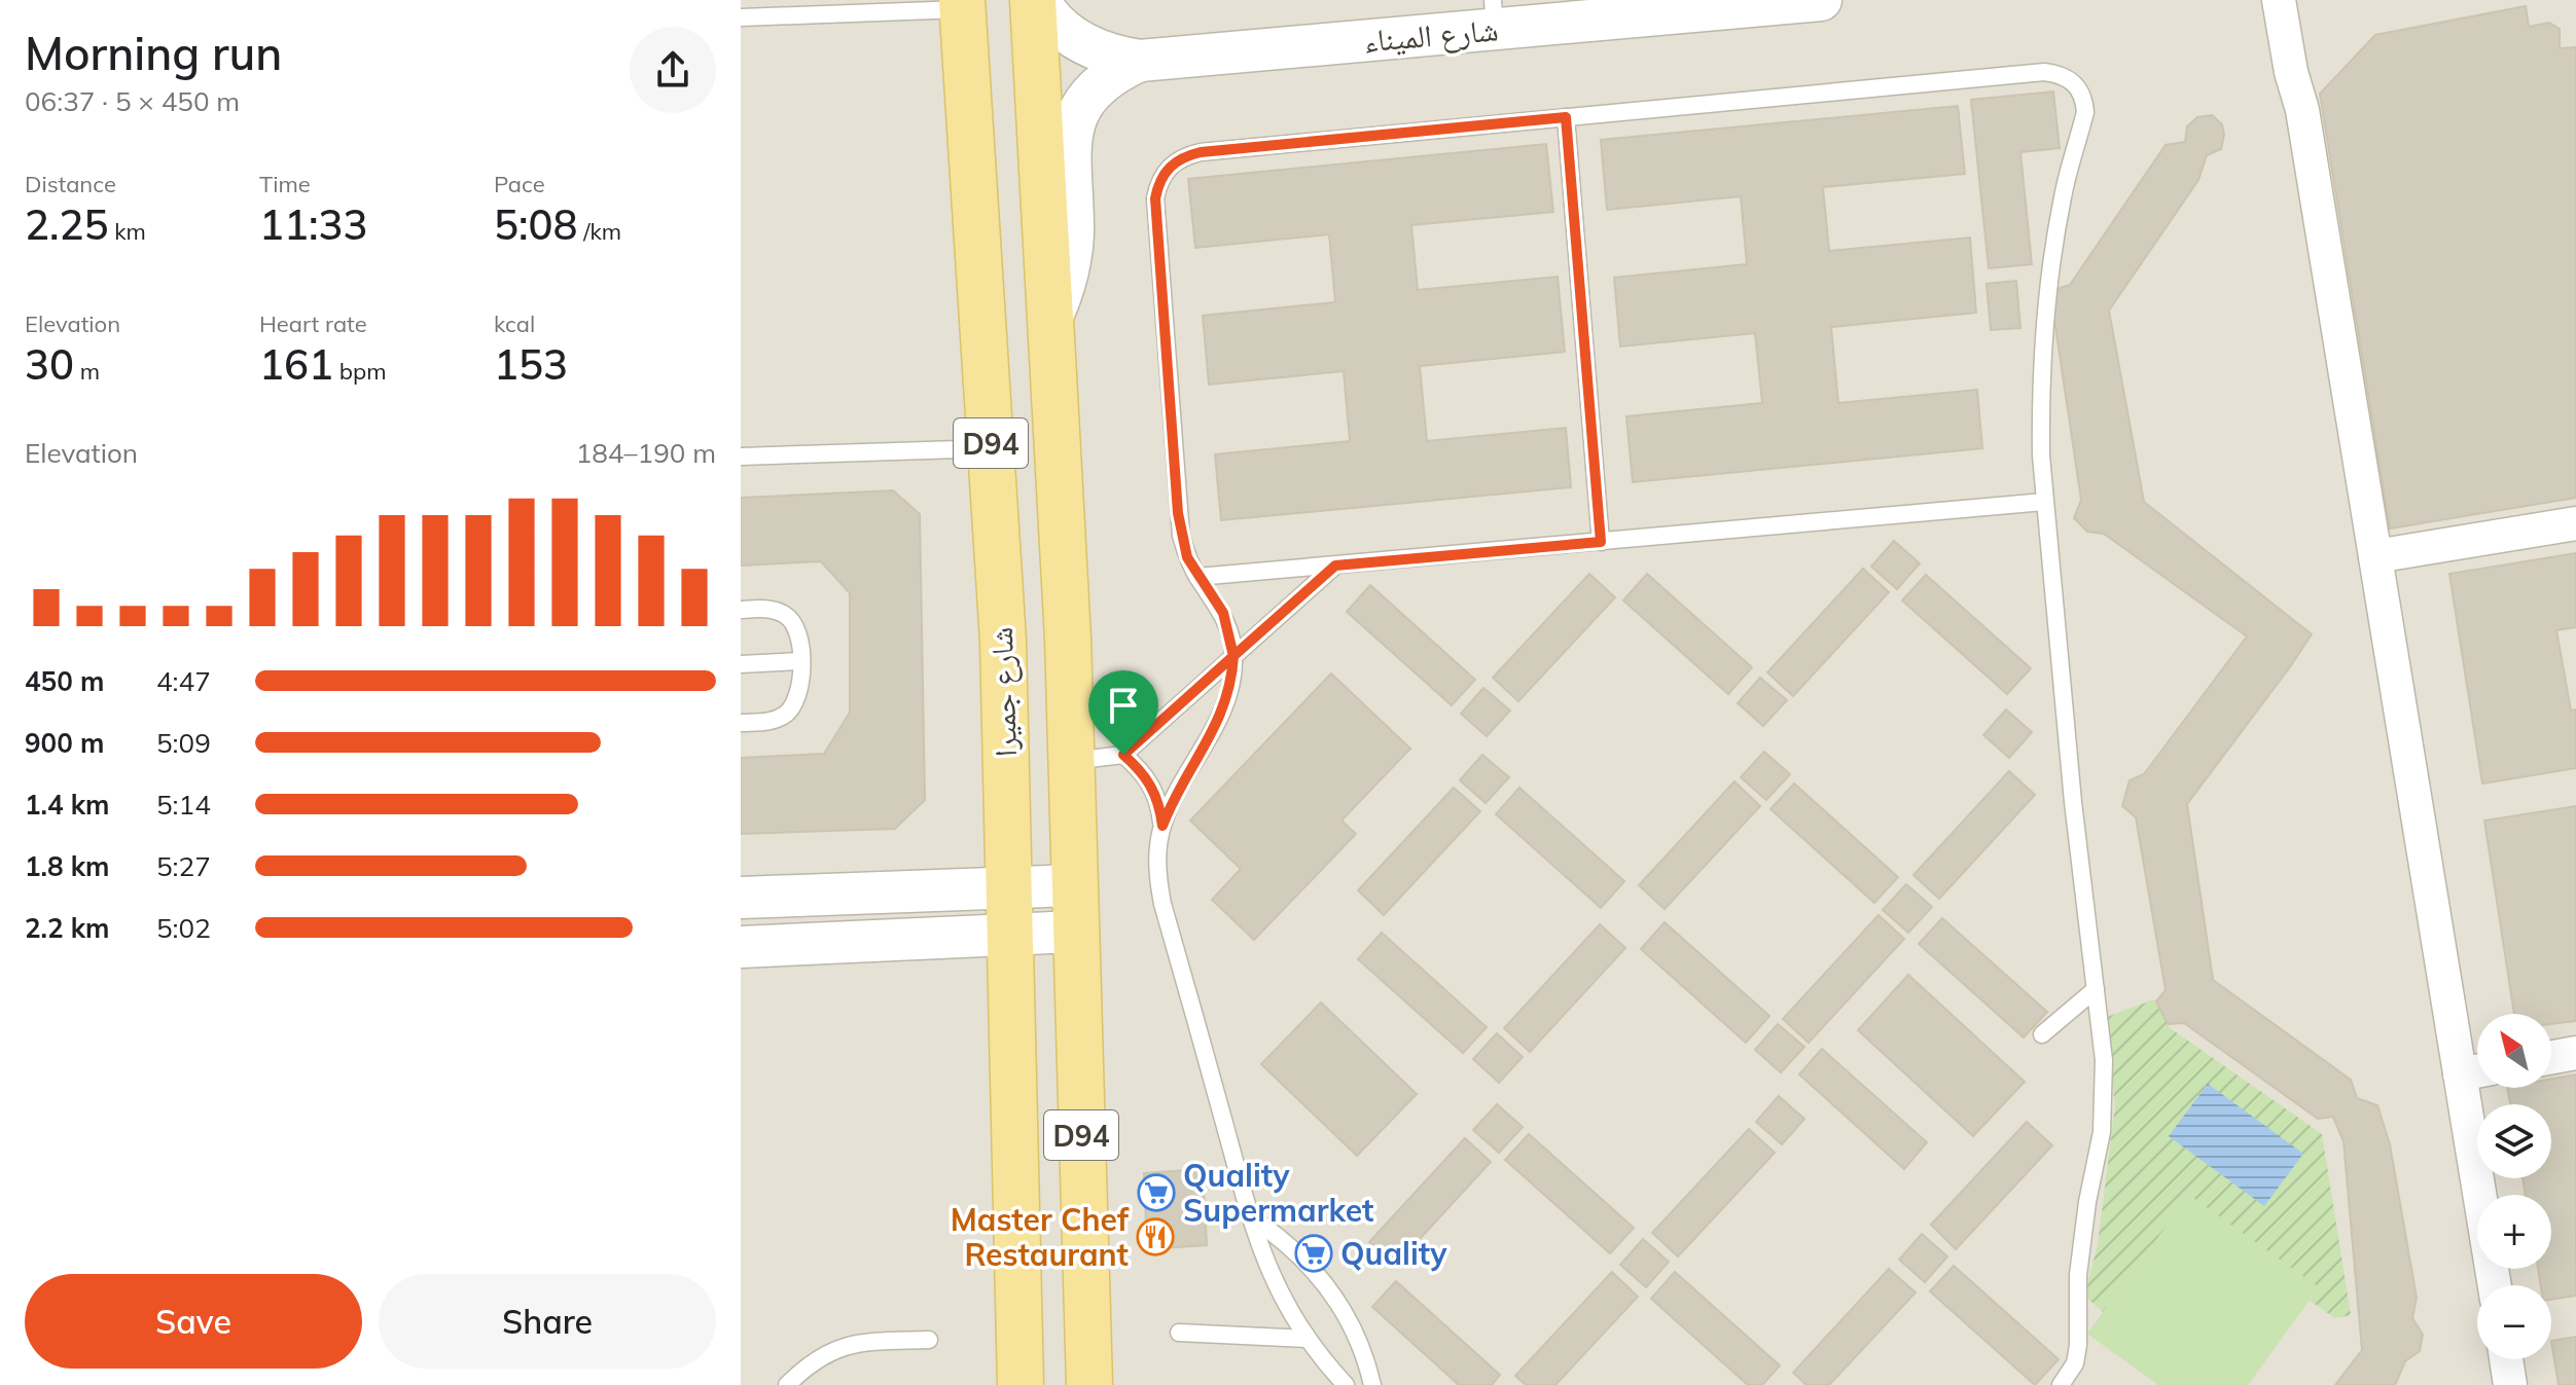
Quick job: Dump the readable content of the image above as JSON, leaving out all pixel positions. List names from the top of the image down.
{
  "streets": {
    "main road": ["D94", "شارع جميرا"],
    "street": ["شارع الميناء"]
  },
  "places": {
    "supermarket": ["Quality Supermarket", "Quality"],
    "restaurant": ["Master Chef Restaurant"]
  },
  "north": "top left",
  "page": {
    "heading": ["Morning run", "06:37 · 5 × 450 m"],
    "stats": [
      ["Distance", "2.25 km"],
      ["Time", "11:33"],
      ["Pace", "5:08 /km"],
      ["Elevation", "30 m"],
      ["Heart rate", "161 bpm"],
      ["kcal", "153"]
    ],
    "chart": ["Elevation", "184–190 m"],
    "list": [
      {
        "name": "450 m",
        "note": "4:47"
      },
      {
        "name": "900 m",
        "note": "5:09"
      },
      {
        "name": "1.4 km",
        "note": "5:14"
      },
      {
        "name": "1.8 km",
        "note": "5:27"
      },
      {
        "name": "2.2 km",
        "note": "5:02"
      }
    ],
    "map_buttons": ["+", "−"],
    "buttons": ["Save", "Share"]
  }
}
